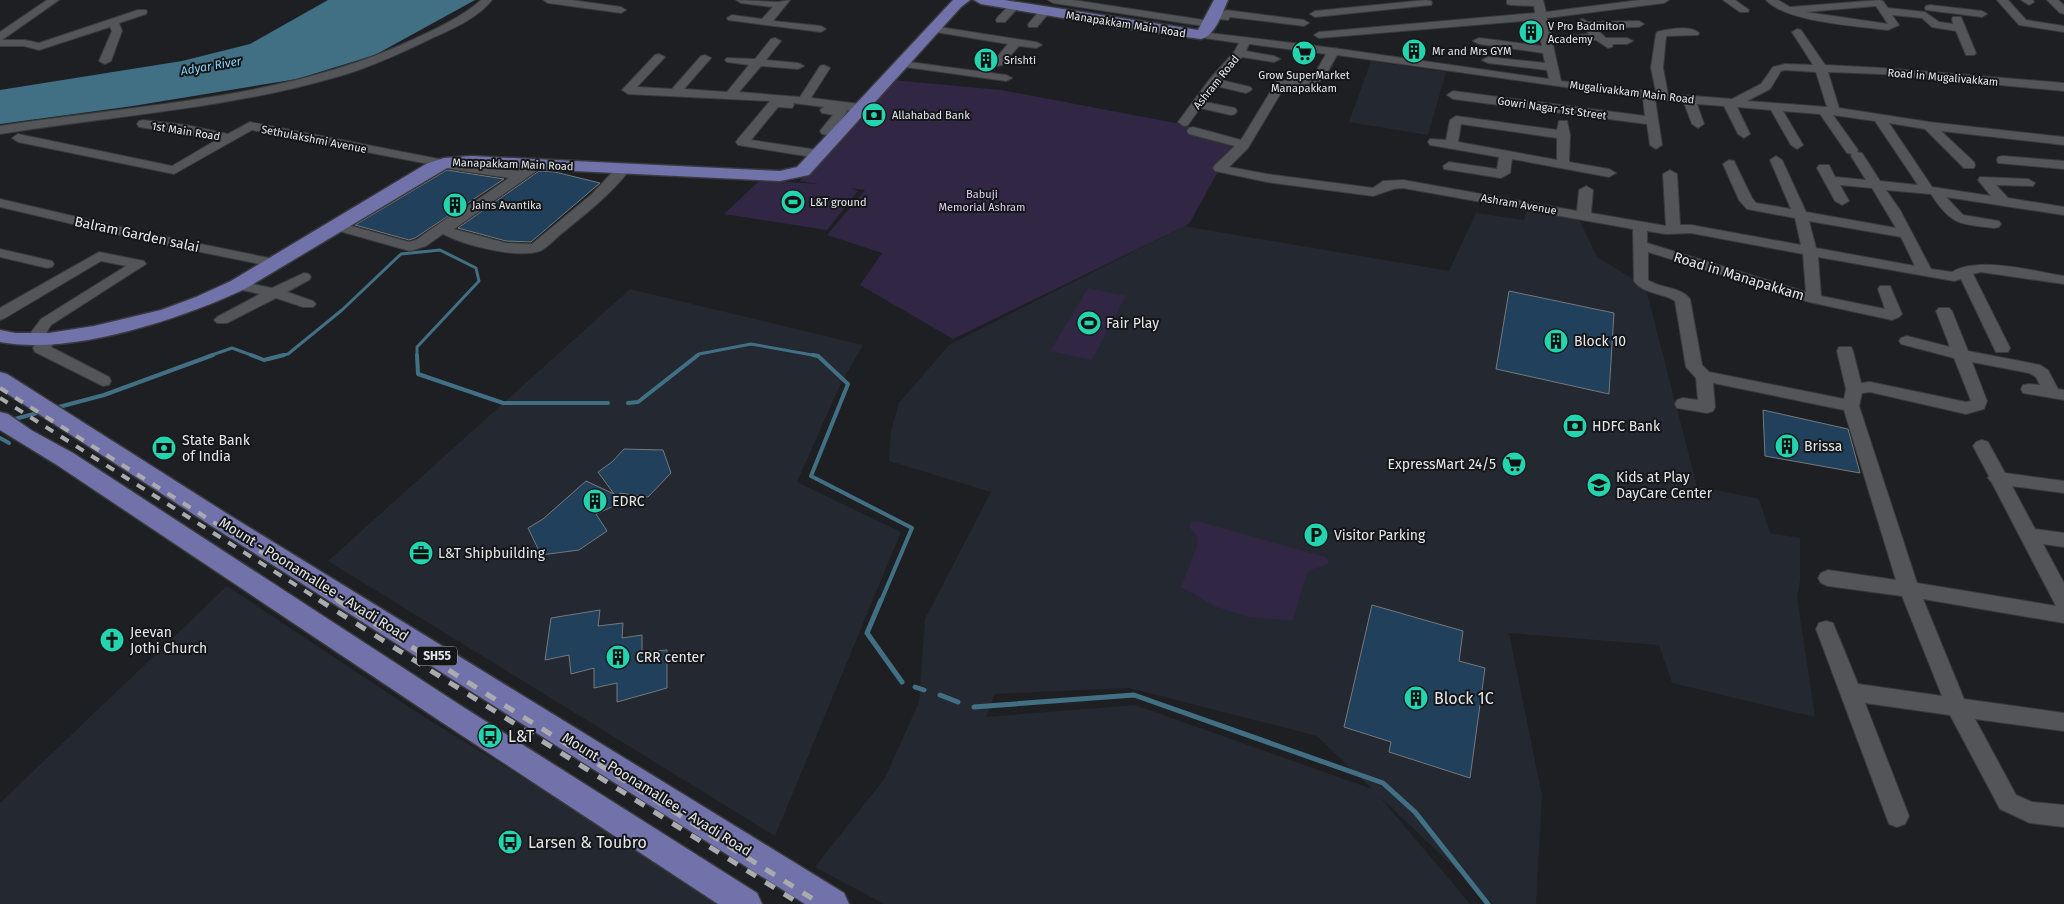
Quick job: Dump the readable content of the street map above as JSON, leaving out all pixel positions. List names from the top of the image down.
{
  "streets": {
    "main road": ["Manapakkam Main Road", "Mount - Poonamallee - Avadi Road", "SH55"],
    "street": [
      "Road in Mugalivakkam",
      "Ashram Road",
      "Mugalivakkam Main Road",
      "Gowri Nagar 1st Street",
      "1st Main Road",
      "Sethulakshmi Avenue",
      "Ashram Avenue",
      "Balram Garden salai",
      "Road in Manapakkam"
    ]
  },
  "crossings": [
    ["Manapakkam Main Road", "Mugalivakkam Main Road"],
    ["Manapakkam Main Road", "Sethulakshmi Avenue"],
    ["Manapakkam Main Road", "Balram Garden salai"],
    ["Road in Mugalivakkam", "Mugalivakkam Main Road"],
    ["Ashram Road", "Mugalivakkam Main Road"],
    ["Ashram Road", "Ashram Avenue"],
    ["1st Main Road", "Sethulakshmi Avenue"],
    ["Ashram Avenue", "Road in Manapakkam"]
  ],
  "water": ["Adyar River"],
  "parks": ["Babuji Memorial Ashram"],
  "places": {
    "building": [
      "V Pro Badmiton Academy",
      "Mr and Mrs GYM",
      "Srishti",
      "Jains Avantika",
      "Block 10",
      "Brissa",
      "EDRC",
      "CRR center",
      "Block 1C"
    ],
    "supermarket": ["Grow SuperMarket Manapakkam", "ExpressMart 24/5"],
    "bank": ["Allahabad Bank", "HDFC Bank", "State Bank of India"],
    "sports": ["L&T ground", "Fair Play"],
    "school or university": ["Kids at Play DayCare Center"],
    "parking": ["Visitor Parking"],
    "office": ["L&T Shipbuilding"],
    "church": ["Jeevan Jothi Church"],
    "bus stop": ["L&T", "Larsen & Toubro"]
  }
}
